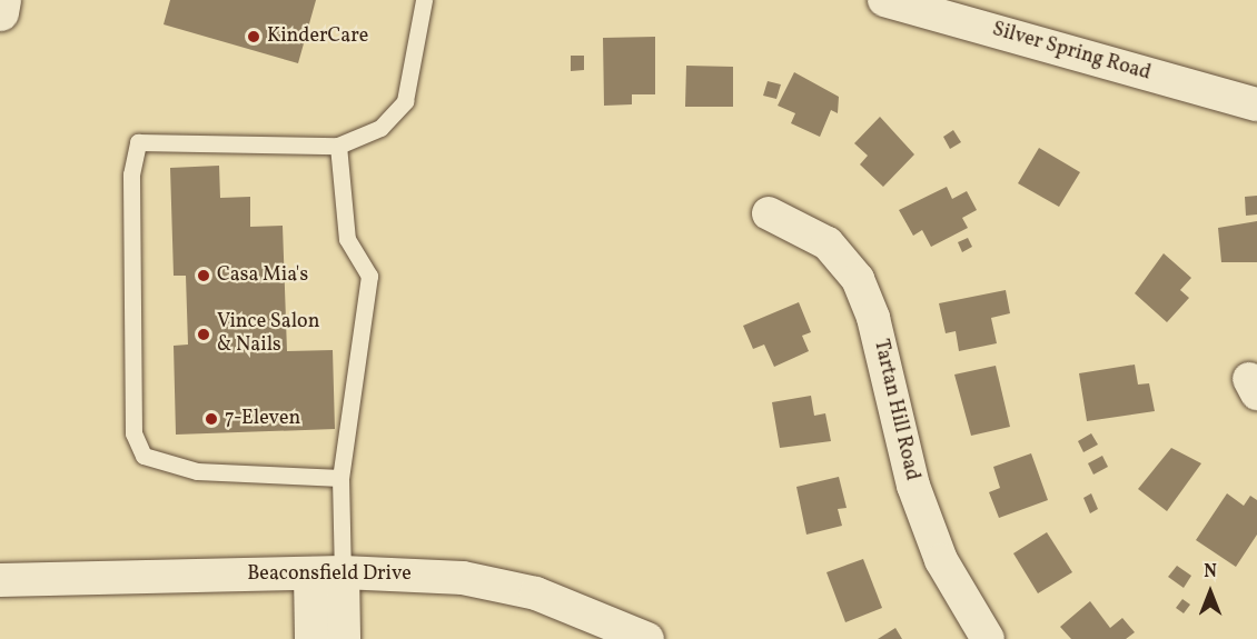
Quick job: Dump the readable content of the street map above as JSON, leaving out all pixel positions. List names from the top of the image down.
{
  "streets": {
    "street": ["Silver Spring Road", "Tartan Hill Road", "Beaconsfield Drive"]
  },
  "places": [
    "KinderCare",
    "Casa Mia's",
    "Vince Salon & Nails",
    "7-Eleven"
  ],
  "north": "top"
}
